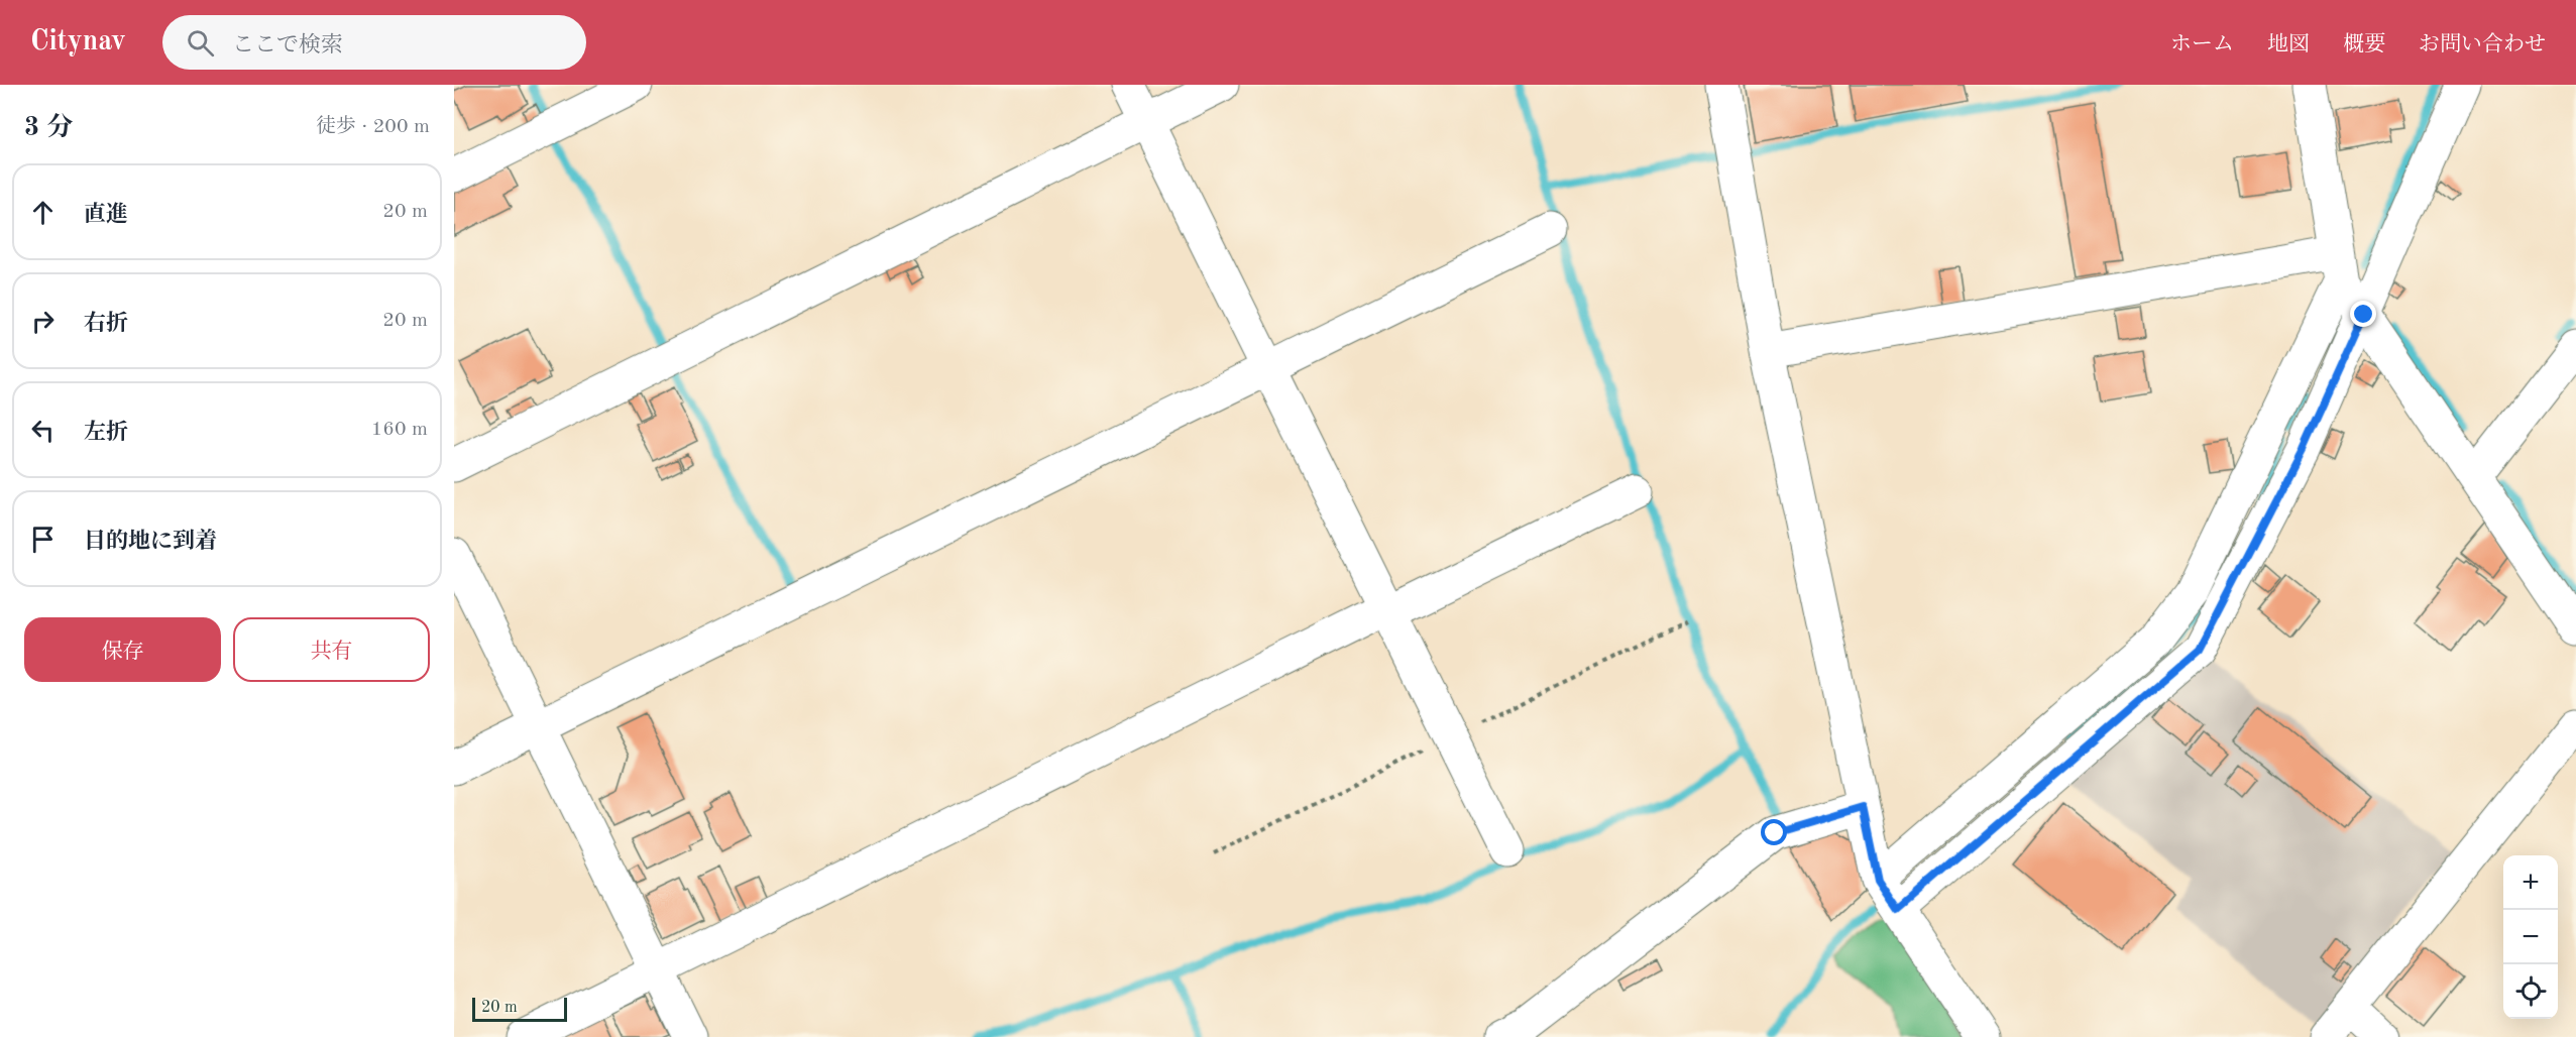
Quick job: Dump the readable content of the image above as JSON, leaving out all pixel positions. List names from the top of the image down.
{
  "scale_bar": "20 m",
  "page": {
    "header": "Citynav",
    "search": "ここで検索",
    "nav": [
      "ホーム",
      "地図",
      "概要",
      "お問い合わせ"
    ],
    "heading": ["3 分", "徒歩 · 200 m"],
    "list": [
      ["直進", "20 m"],
      ["右折", "20 m"],
      ["左折", "160 m"],
      "目的地に到着"
    ],
    "buttons": ["保存", "共有"],
    "map_buttons": ["+", "−"],
    "scale": "20 m"
  }
}
